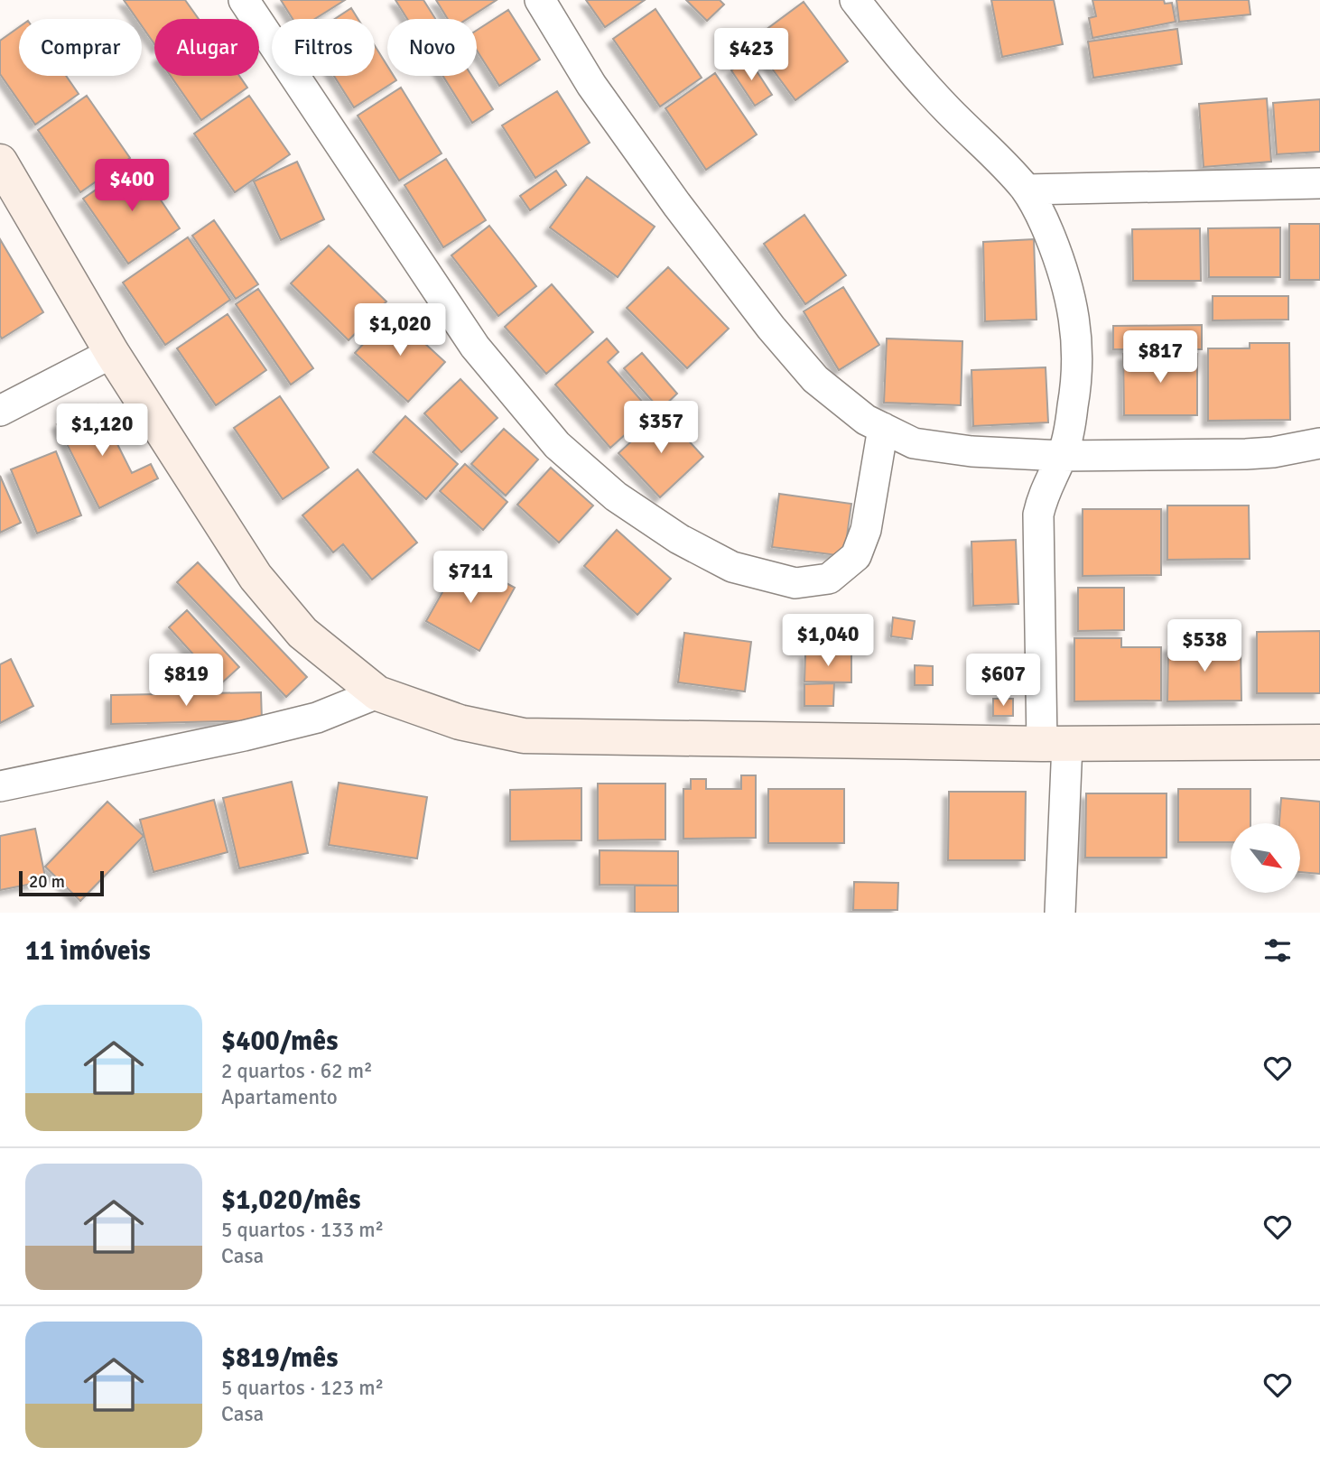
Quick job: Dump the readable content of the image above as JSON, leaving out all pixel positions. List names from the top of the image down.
{
  "scale_bar": "20 m",
  "north": "bottom right",
  "page": {
    "chip": [
      "Comprar",
      "Alugar",
      "Filtros",
      "Novo"
    ],
    "price": [
      "$423",
      "$400",
      "$1,020",
      "$817",
      "$357",
      "$1,120",
      "$711",
      "$1,040",
      "$538",
      "$819",
      "$607"
    ],
    "scale": "20 m",
    "heading": "11 imóveis",
    "list": [
      {
        "name": "$400/mês",
        "note": "2 quartos · 62 m² · Apartamento"
      },
      {
        "name": "$1,020/mês",
        "note": "5 quartos · 133 m² · Casa"
      },
      {
        "name": "$819/mês",
        "note": "5 quartos · 123 m² · Casa"
      }
    ]
  }
}
